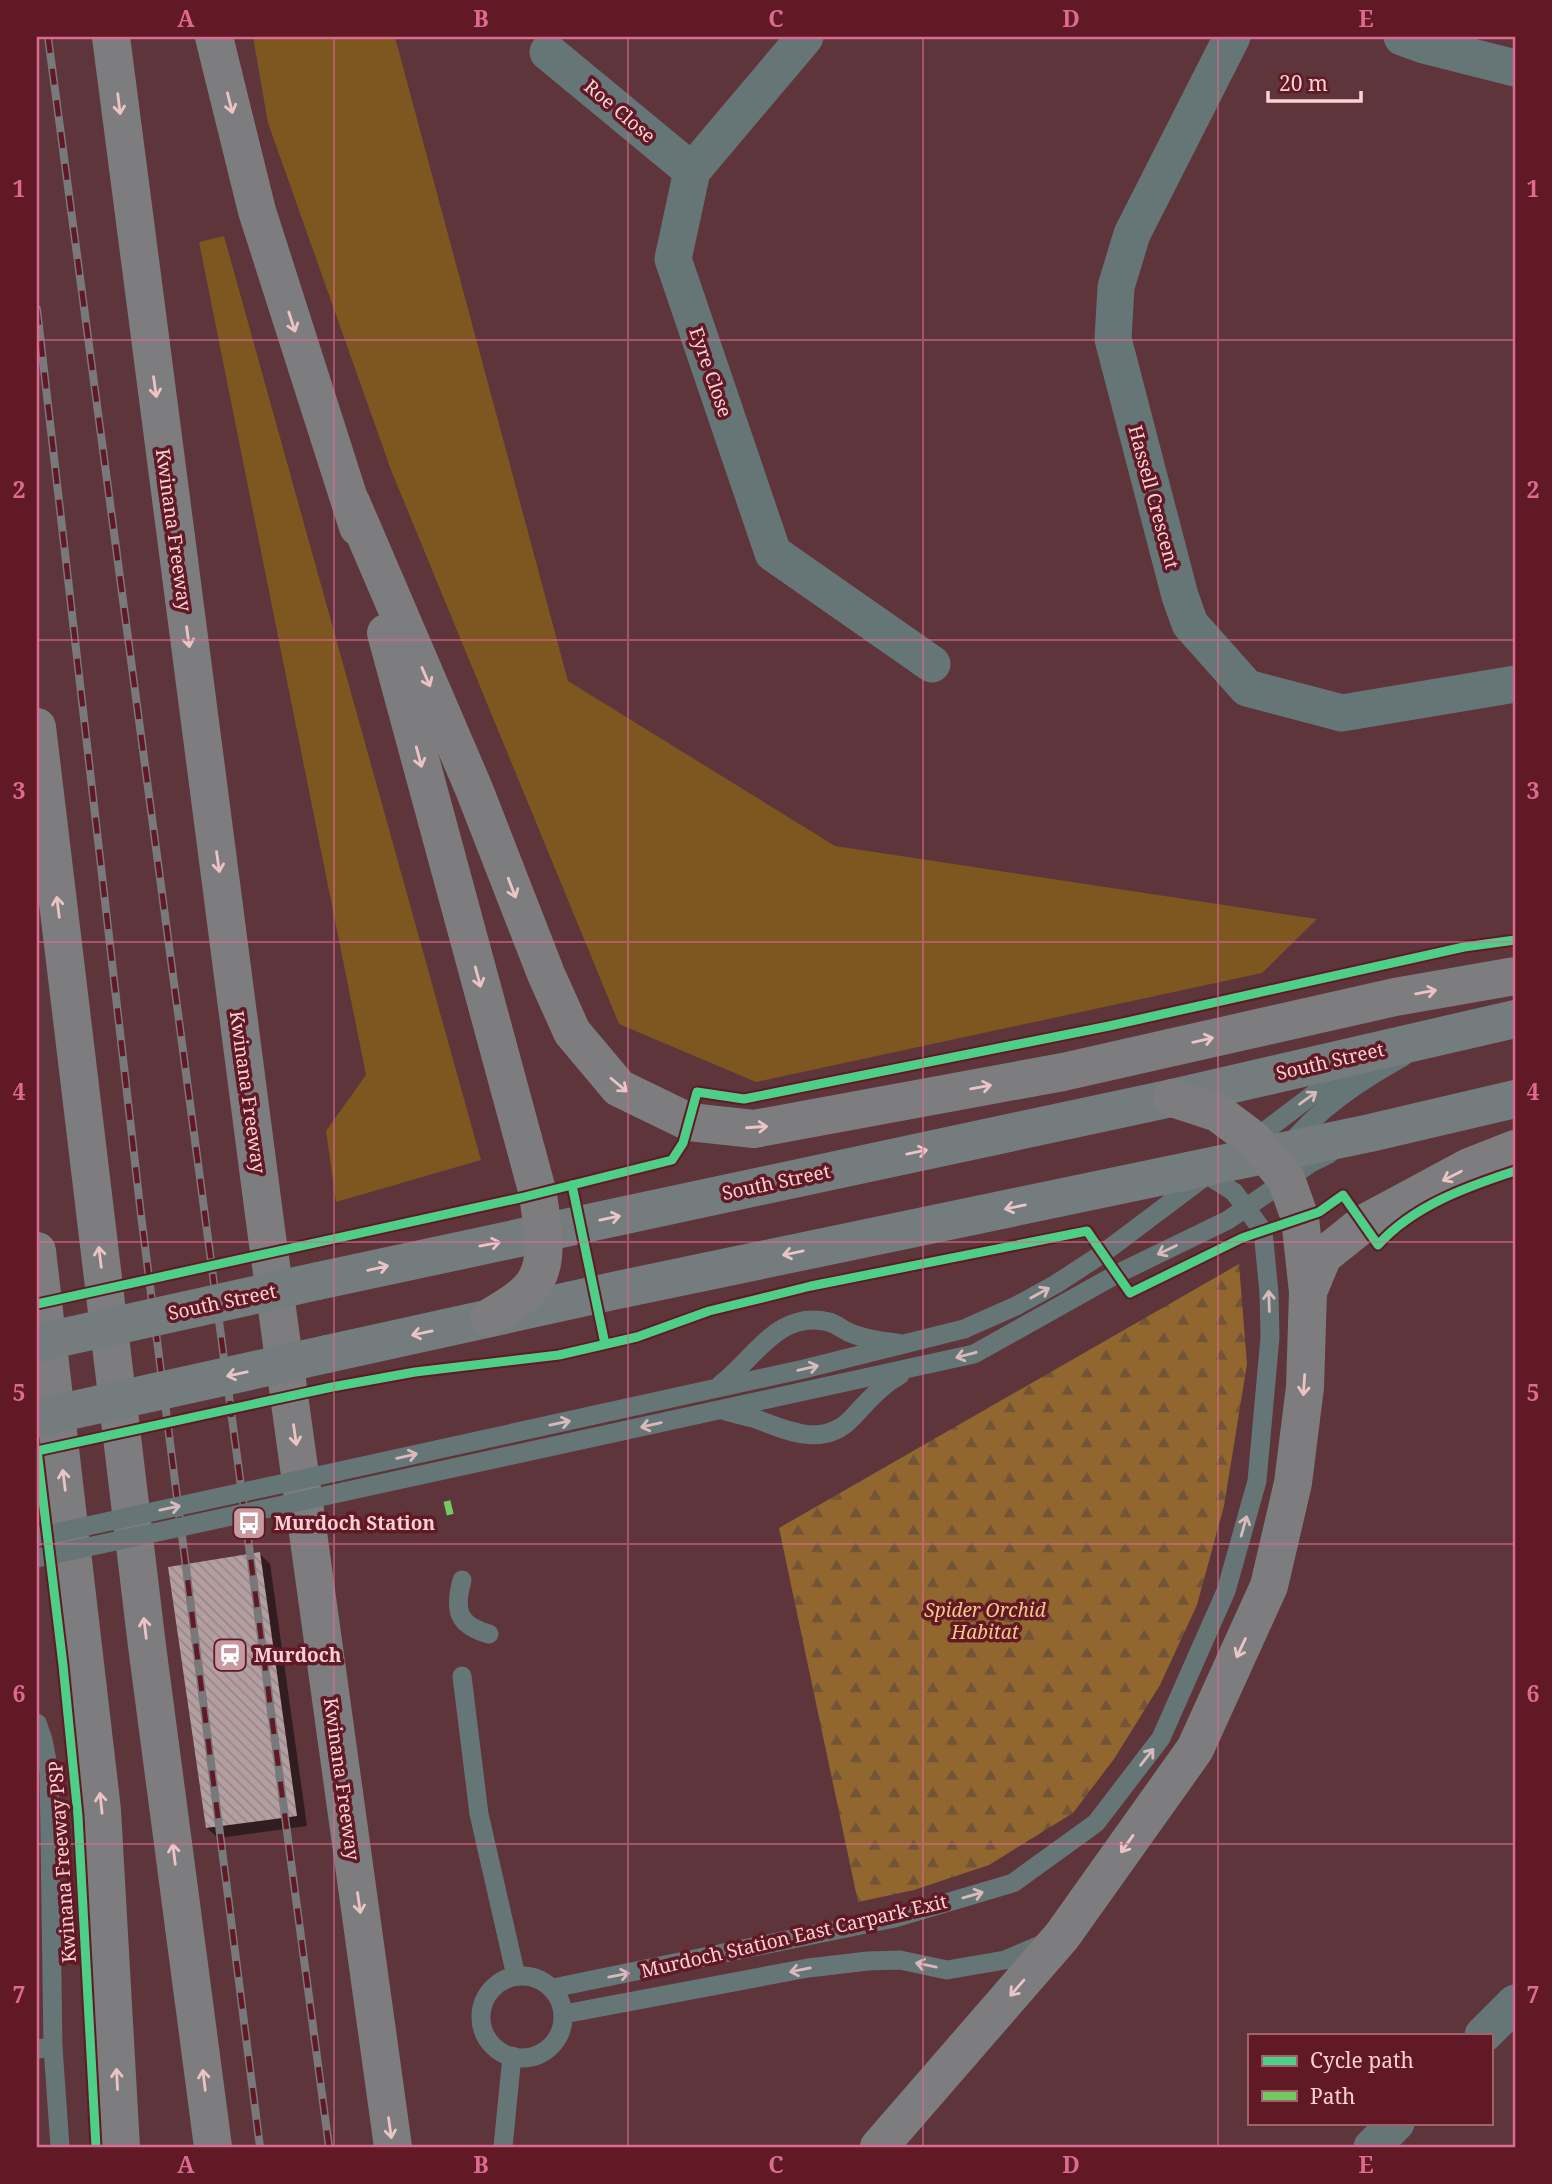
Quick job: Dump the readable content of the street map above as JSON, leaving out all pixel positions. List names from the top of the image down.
{
  "streets": {
    "highway": ["Kwinana Freeway", "South Street"],
    "street": ["Roe Close", "Eyre Close", "Hassell Crescent"],
    "lane": ["Murdoch Station East Carpark Exit"],
    "cycle path": ["Kwinana Freeway PSP"]
  },
  "crossings": [
    ["Roe Close", "Eyre Close"]
  ],
  "one_way": ["Murdoch Station East Carpark Exit"],
  "parks": ["Spider Orchid Habitat"],
  "places": {
    "bus stop": ["Murdoch Station"],
    "station": ["Murdoch"]
  },
  "legend": ["Cycle path", "Path"],
  "scale_bar": "20 m",
  "grid": {
    "columns": [
      "A",
      "B",
      "C",
      "D",
      "E"
    ],
    "rows": [
      "1",
      "2",
      "3",
      "4",
      "5",
      "6",
      "7"
    ]
  }
}
